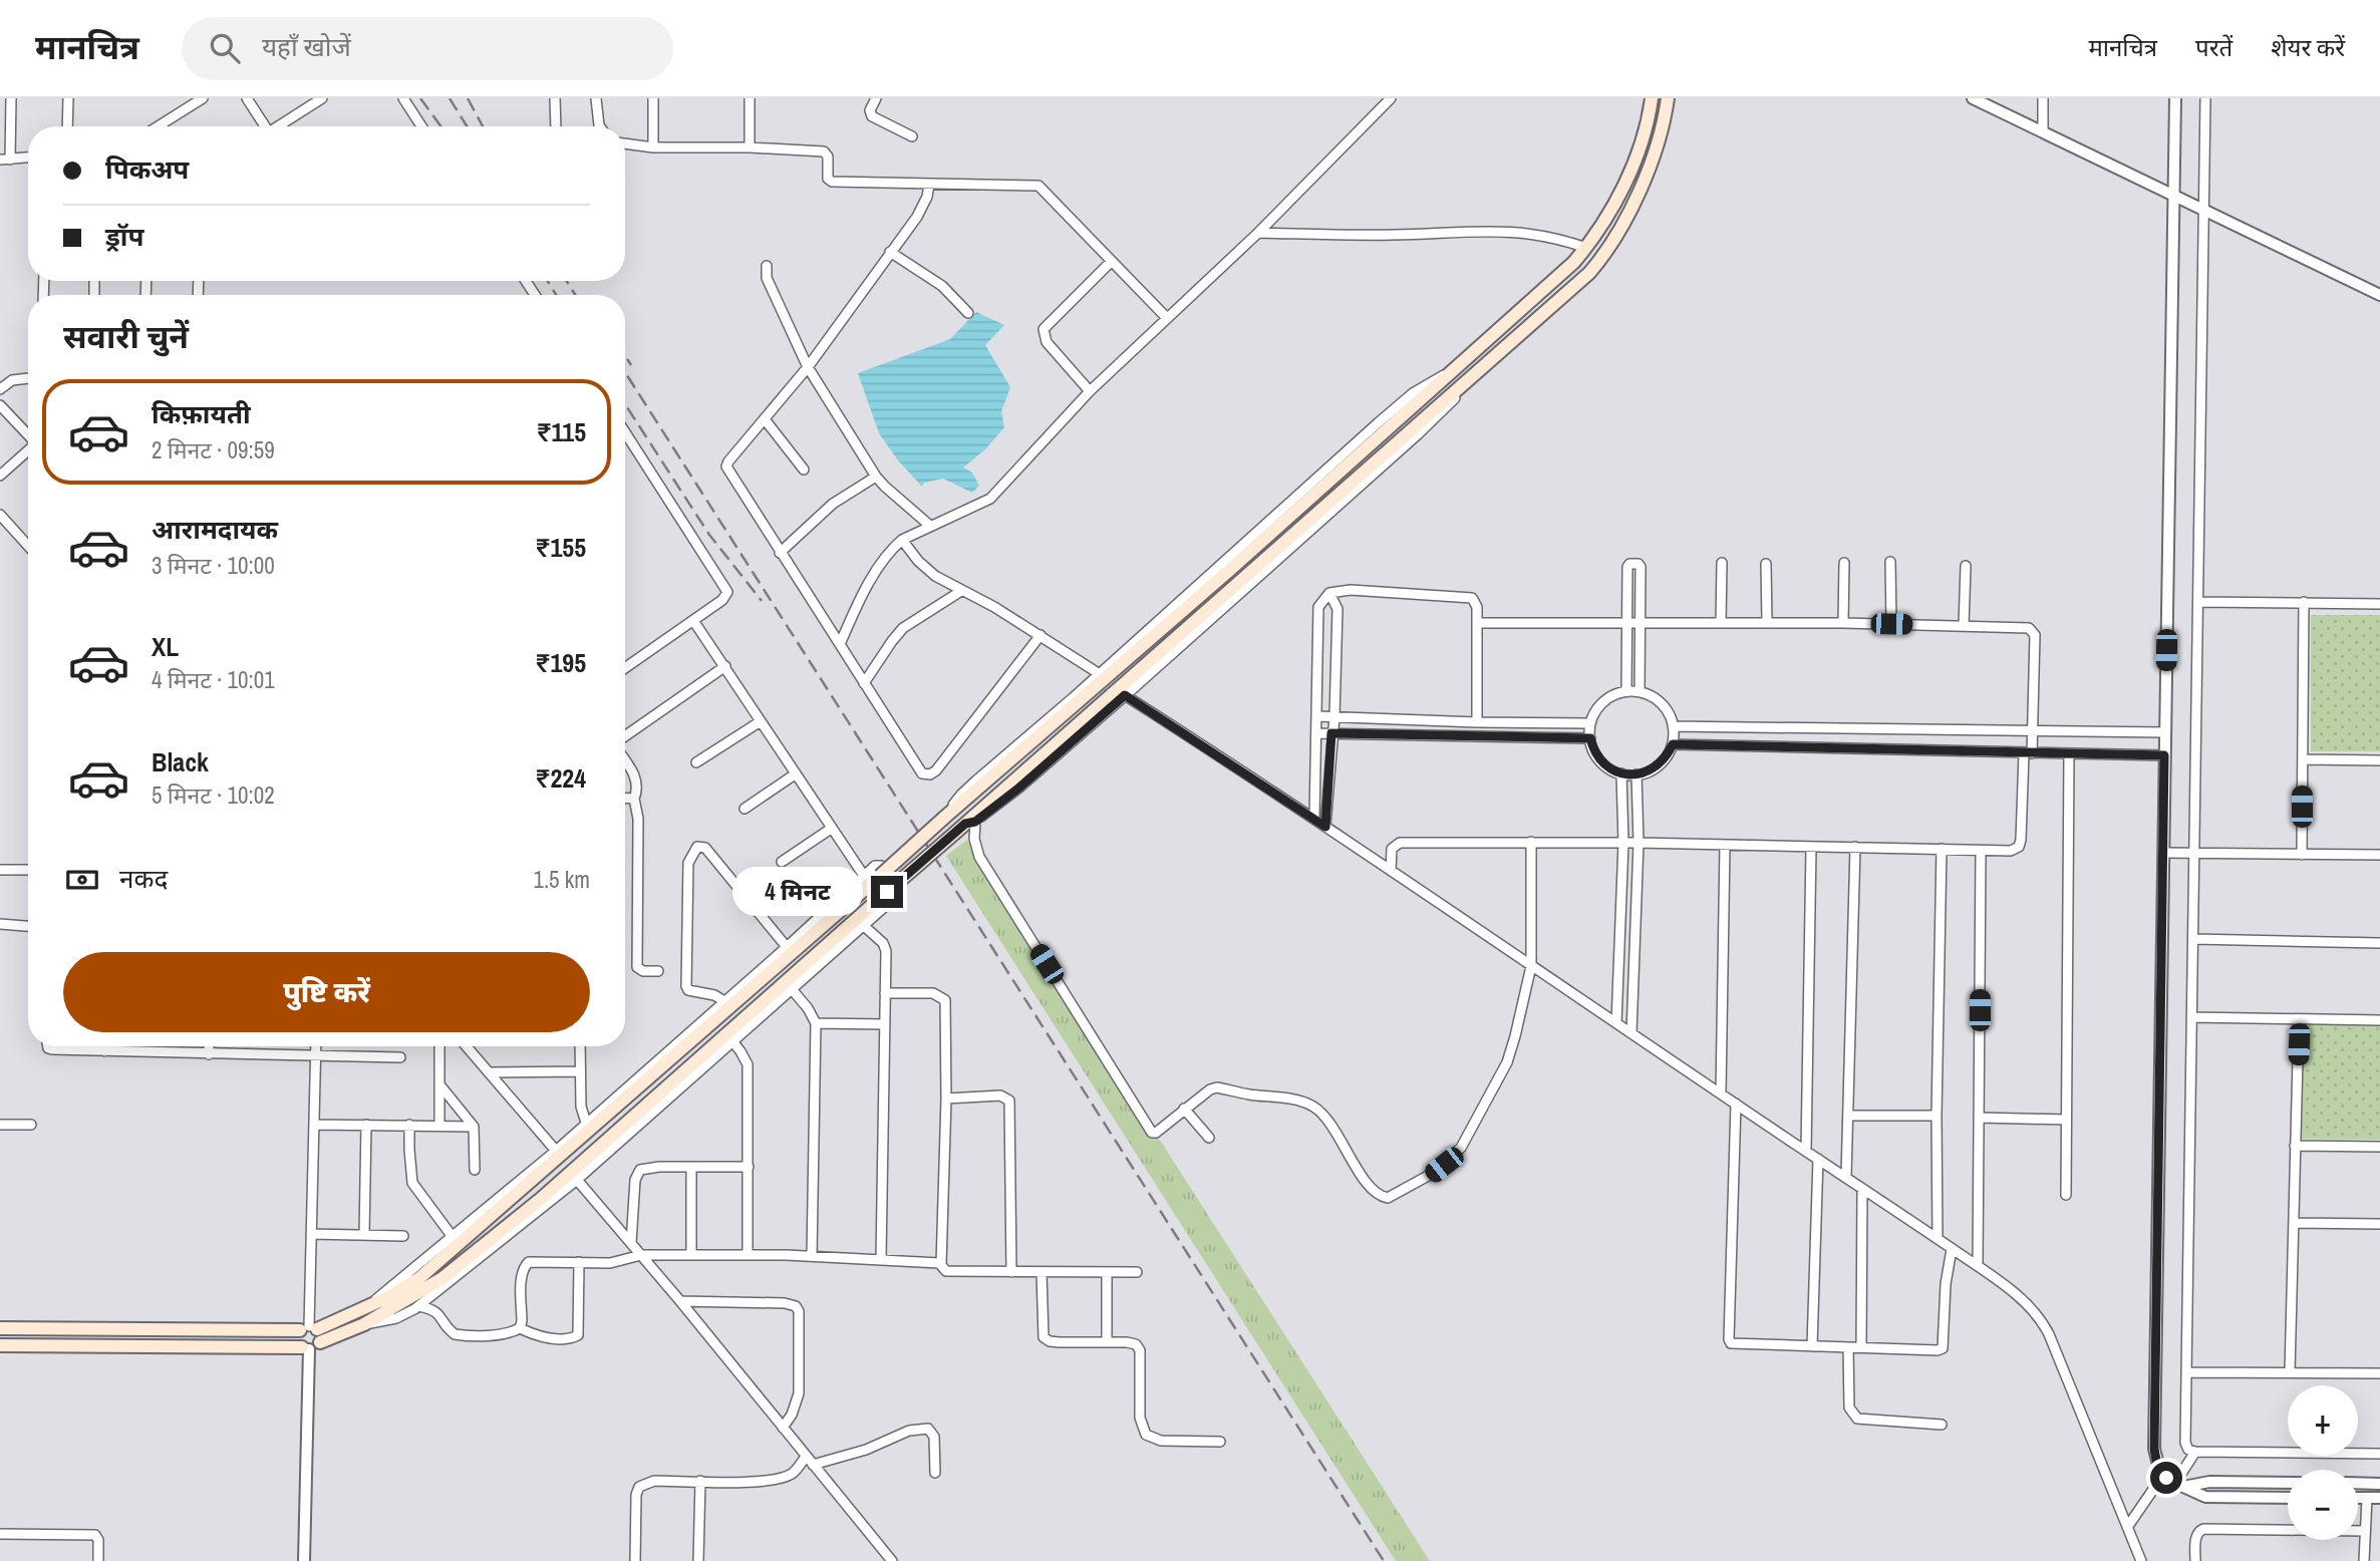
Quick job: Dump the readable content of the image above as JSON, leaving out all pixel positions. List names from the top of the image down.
{
  "page": {
    "header": "मानचित्र",
    "search": "यहाँ खोजें",
    "nav": ["मानचित्र", "परतें", "शेयर करें"],
    "banner": ["पिकअप", "ड्रॉप"],
    "heading": "सवारी चुनें",
    "list": [
      {
        "name": "किफ़ायती",
        "note": "2 मिनट · 09:59",
        "value": "₹115"
      },
      {
        "name": "आरामदायक",
        "note": "3 मिनट · 10:00",
        "value": "₹155"
      },
      {
        "name": "XL",
        "note": "4 मिनट · 10:01",
        "value": "₹195"
      },
      {
        "name": "Black",
        "note": "5 मिनट · 10:02",
        "value": "₹224"
      }
    ],
    "pay": ["नकद", "1.5 km"],
    "bubble": "4 मिनट",
    "buttons": "पुष्टि करें",
    "map_buttons": ["+", "−"]
  }
}
